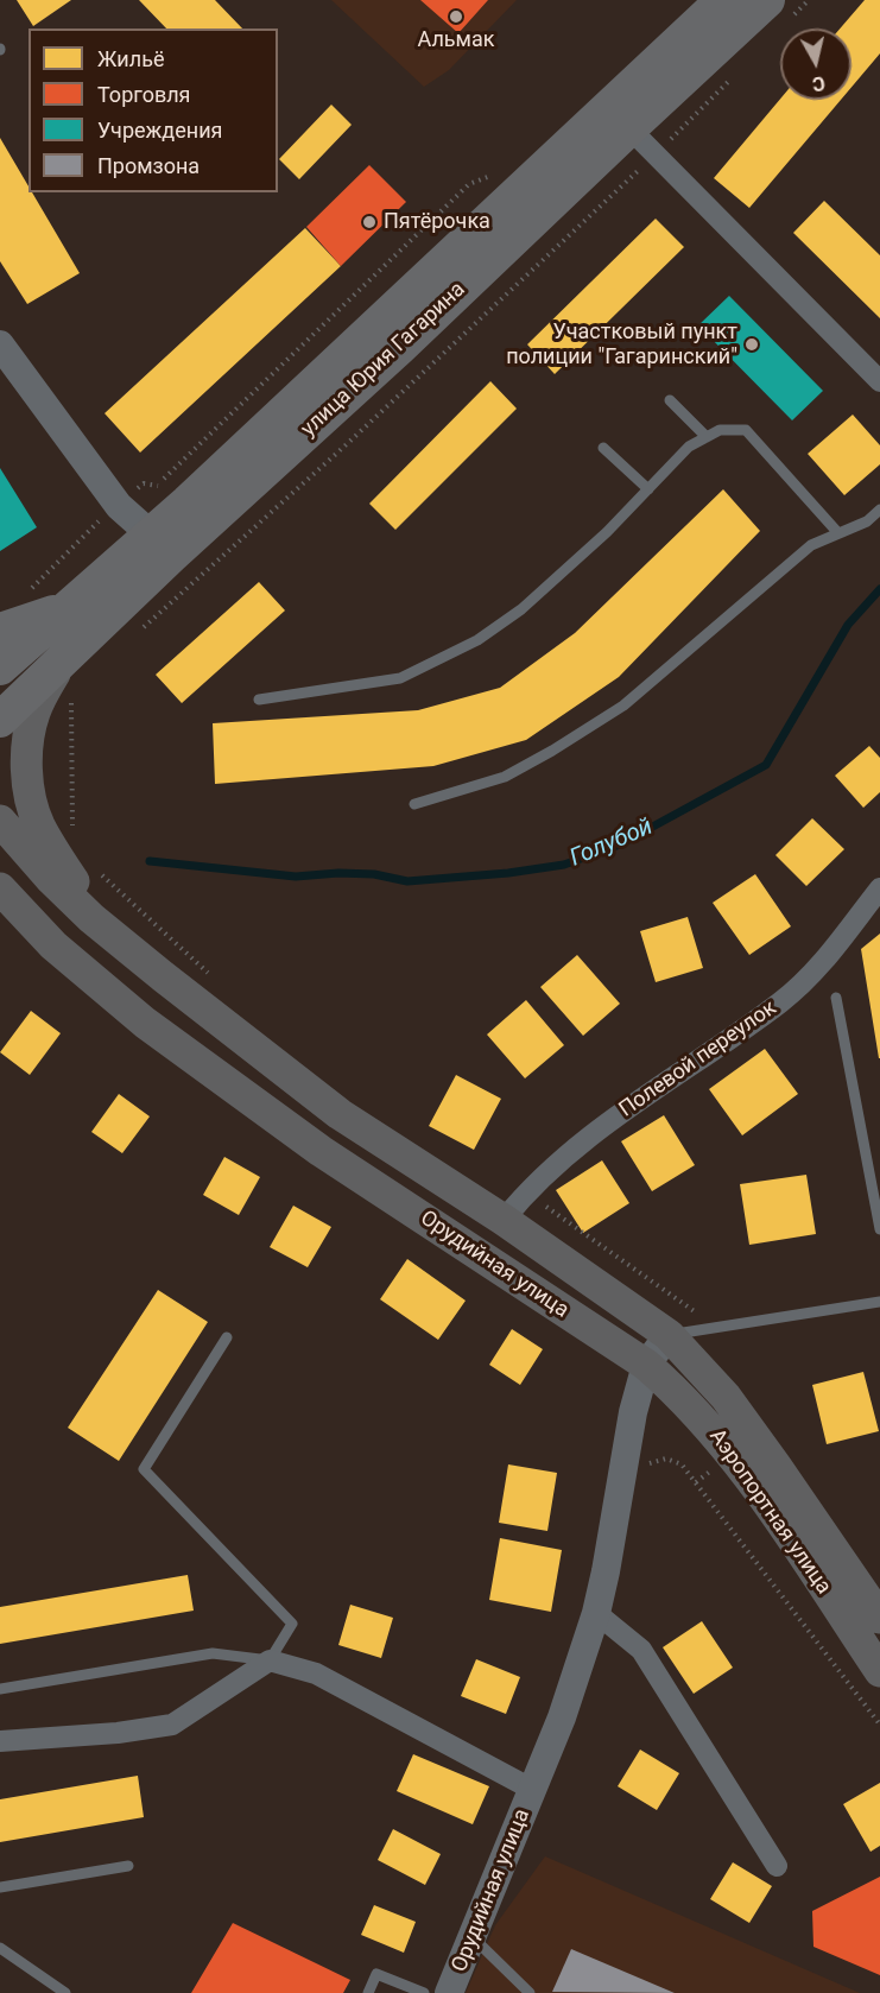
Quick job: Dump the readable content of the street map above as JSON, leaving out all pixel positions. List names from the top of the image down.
{
  "streets": {
    "main road": ["улица Юрия Гагарина", "Орудийная улица", "Аэропортная улица"],
    "street": ["Полевой переулок"]
  },
  "crossings": [
    ["Полевой переулок", "Орудийная улица"],
    ["Орудийная улица", "Аэропортная улица"]
  ],
  "water": ["Голубой"],
  "places": ["Альмак", "Пятёрочка", "Участковый пункт полиции \"Гагаринский\""],
  "legend": [
    "Жильё",
    "Торговля",
    "Учреждения",
    "Промзона"
  ],
  "north": "bottom"
}
